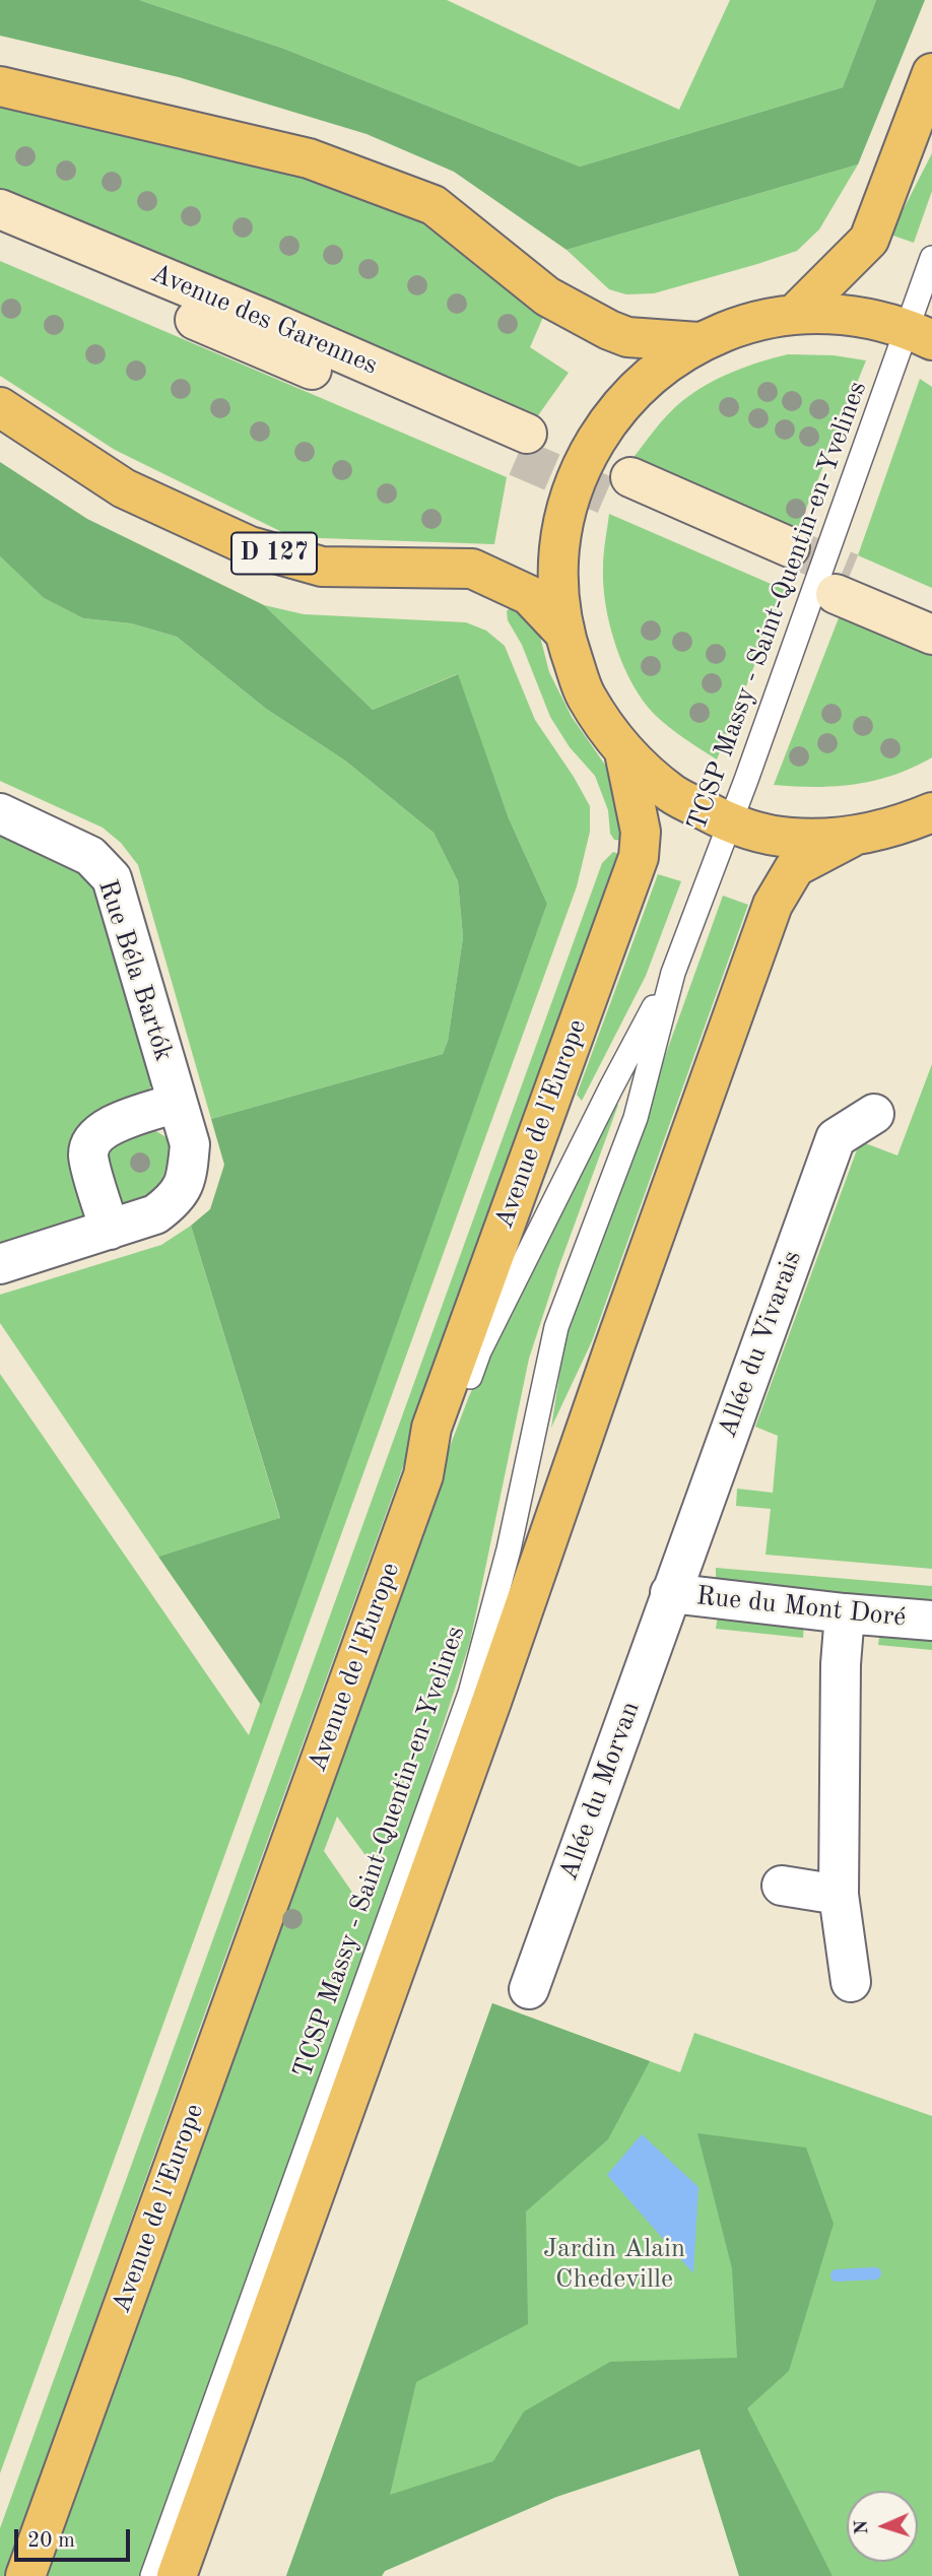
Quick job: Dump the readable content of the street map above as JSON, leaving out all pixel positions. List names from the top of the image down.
{
  "streets": {
    "main road": ["Avenue des Garennes", "D 127", "Avenue de l'Europe"],
    "street": [
      "Rue Béla Bartók",
      "Allée du Vivarais",
      "Rue du Mont Doré",
      "Allée du Morvan"
    ],
    "lane": ["TCSP Massy - Saint-Quentin-en-Yvelines"]
  },
  "crossings": [
    ["TCSP Massy - Saint-Quentin-en-Yvelines", "Avenue de l'Europe"],
    ["Allée du Vivarais", "Rue du Mont Doré"],
    ["Allée du Vivarais", "Allée du Morvan"],
    ["Rue du Mont Doré", "Allée du Morvan"]
  ],
  "parks": ["Jardin Alain Chedeville"],
  "scale_bar": "20 m",
  "north": "left"
}
